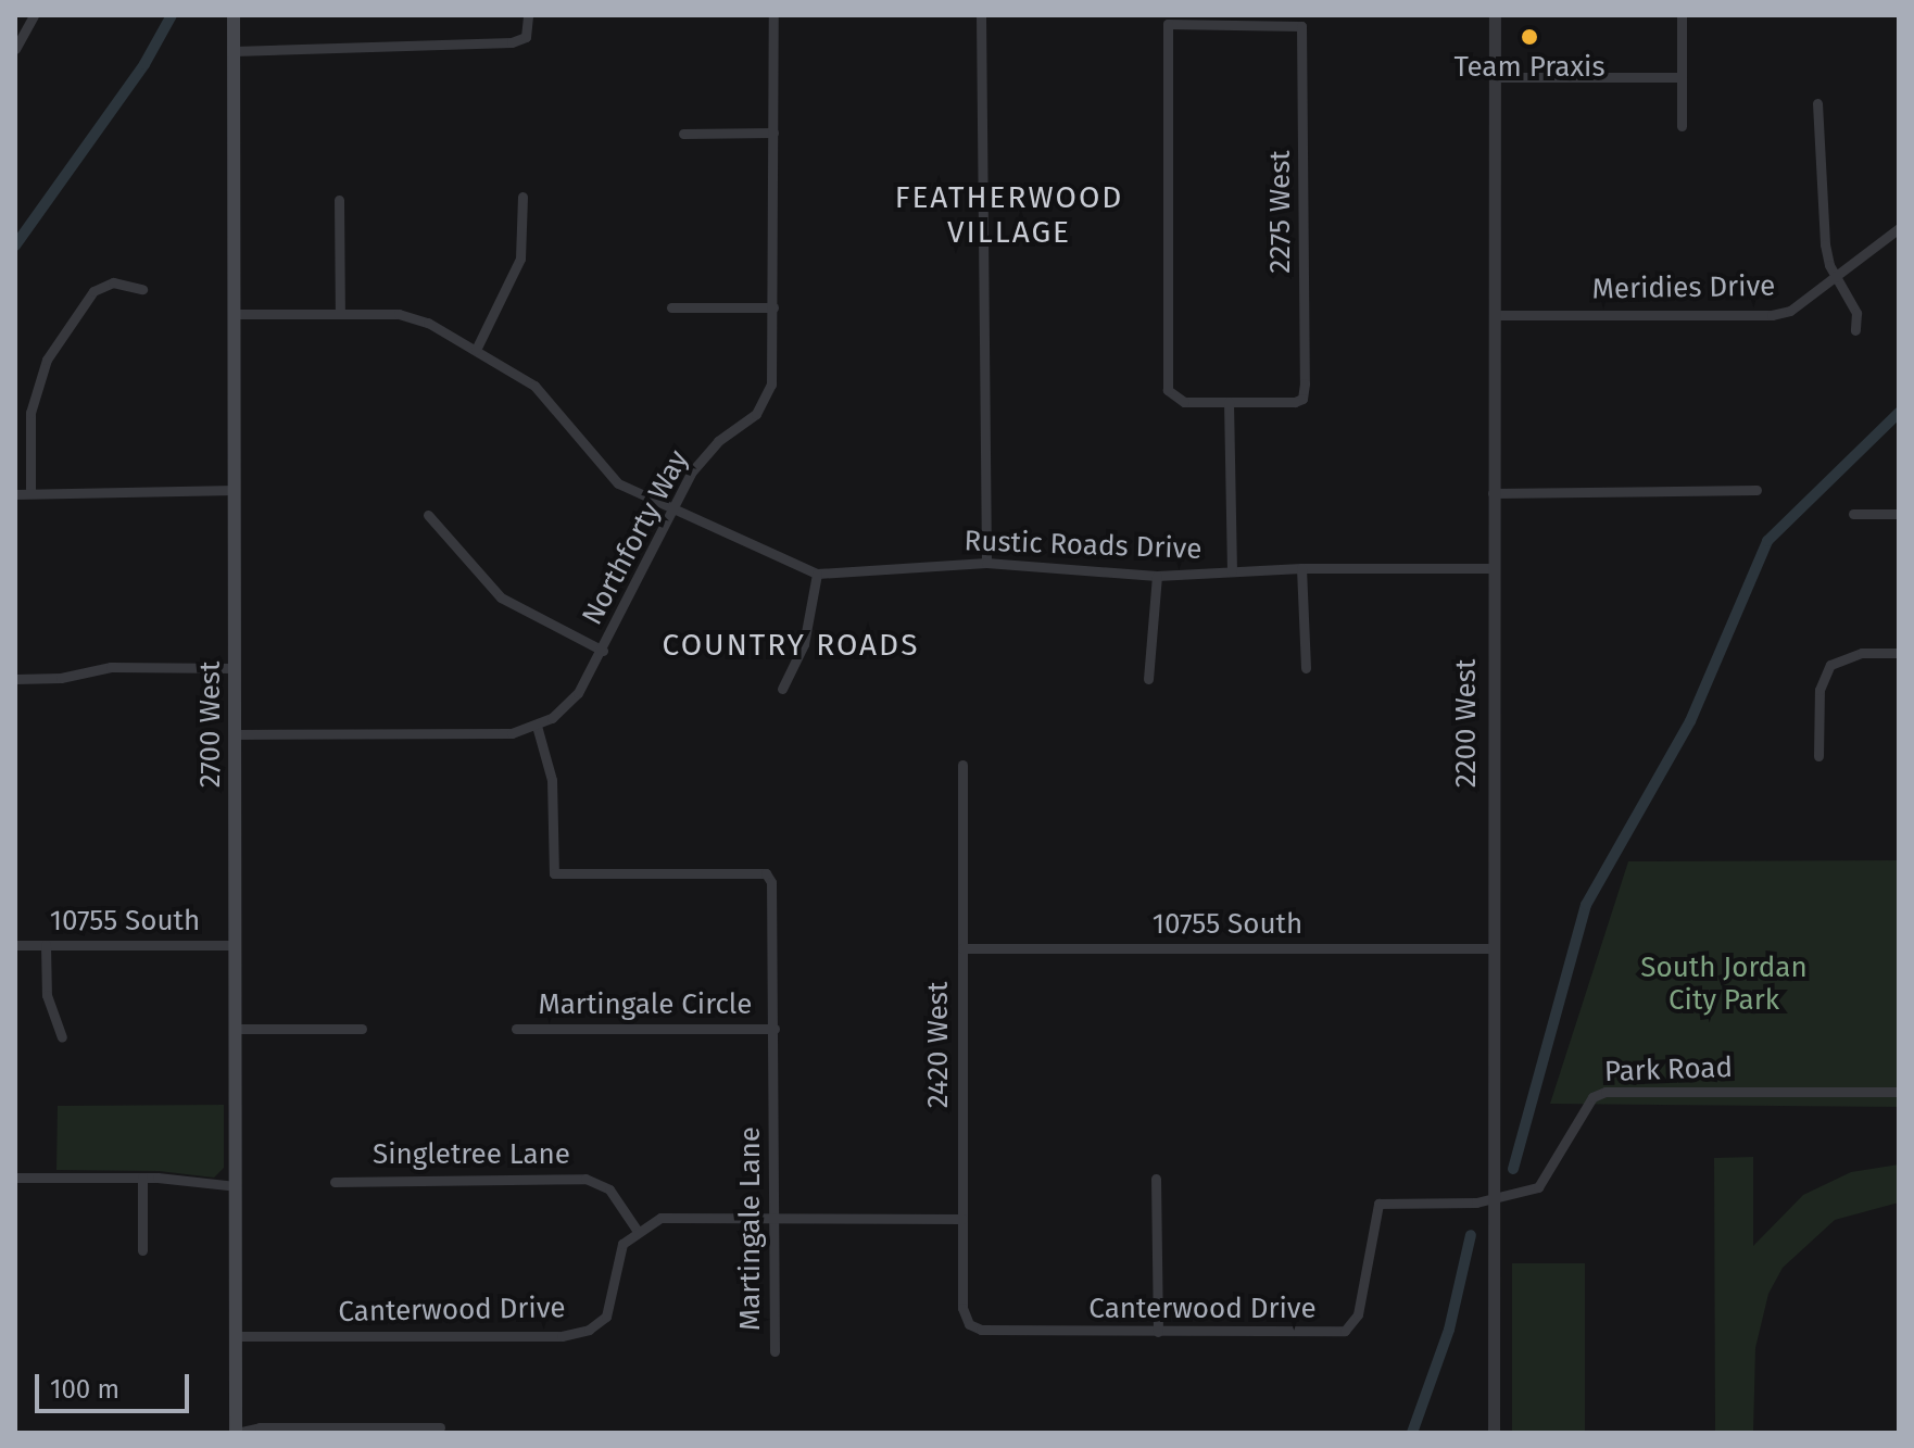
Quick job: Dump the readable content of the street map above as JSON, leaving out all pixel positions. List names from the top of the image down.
{
  "streets": {
    "main road": ["2700 West"],
    "street": [
      "2275 West",
      "Meridies Drive",
      "Northforty Way",
      "Rustic Roads Drive",
      "2200 West",
      "10755 South",
      "Martingale Circle",
      "2420 West",
      "Park Road",
      "Singletree Lane",
      "Martingale Lane",
      "Canterwood Drive"
    ]
  },
  "crossings": [
    ["Meridies Drive", "2200 West"],
    ["Northforty Way", "Rustic Roads Drive"],
    ["Northforty Way", "2700 West"],
    ["Northforty Way", "Martingale Lane"],
    ["Rustic Roads Drive", "2200 West"],
    ["Rustic Roads Drive", "2700 West"],
    ["2200 West", "10755 South"],
    ["2200 West", "Park Road"],
    ["2200 West", "Canterwood Drive"],
    ["2700 West", "10755 South"],
    ["2700 West", "Canterwood Drive"],
    ["10755 South", "2420 West"],
    ["Martingale Circle", "Martingale Lane"],
    ["2420 West", "Canterwood Drive"],
    ["Park Road", "Canterwood Drive"],
    ["Singletree Lane", "Canterwood Drive"]
  ],
  "districts": ["FEATHERWOOD VILLAGE", "COUNTRY ROADS"],
  "parks": ["South Jordan City Park"],
  "places": ["Team Praxis"],
  "scale_bar": "100 m"
}
